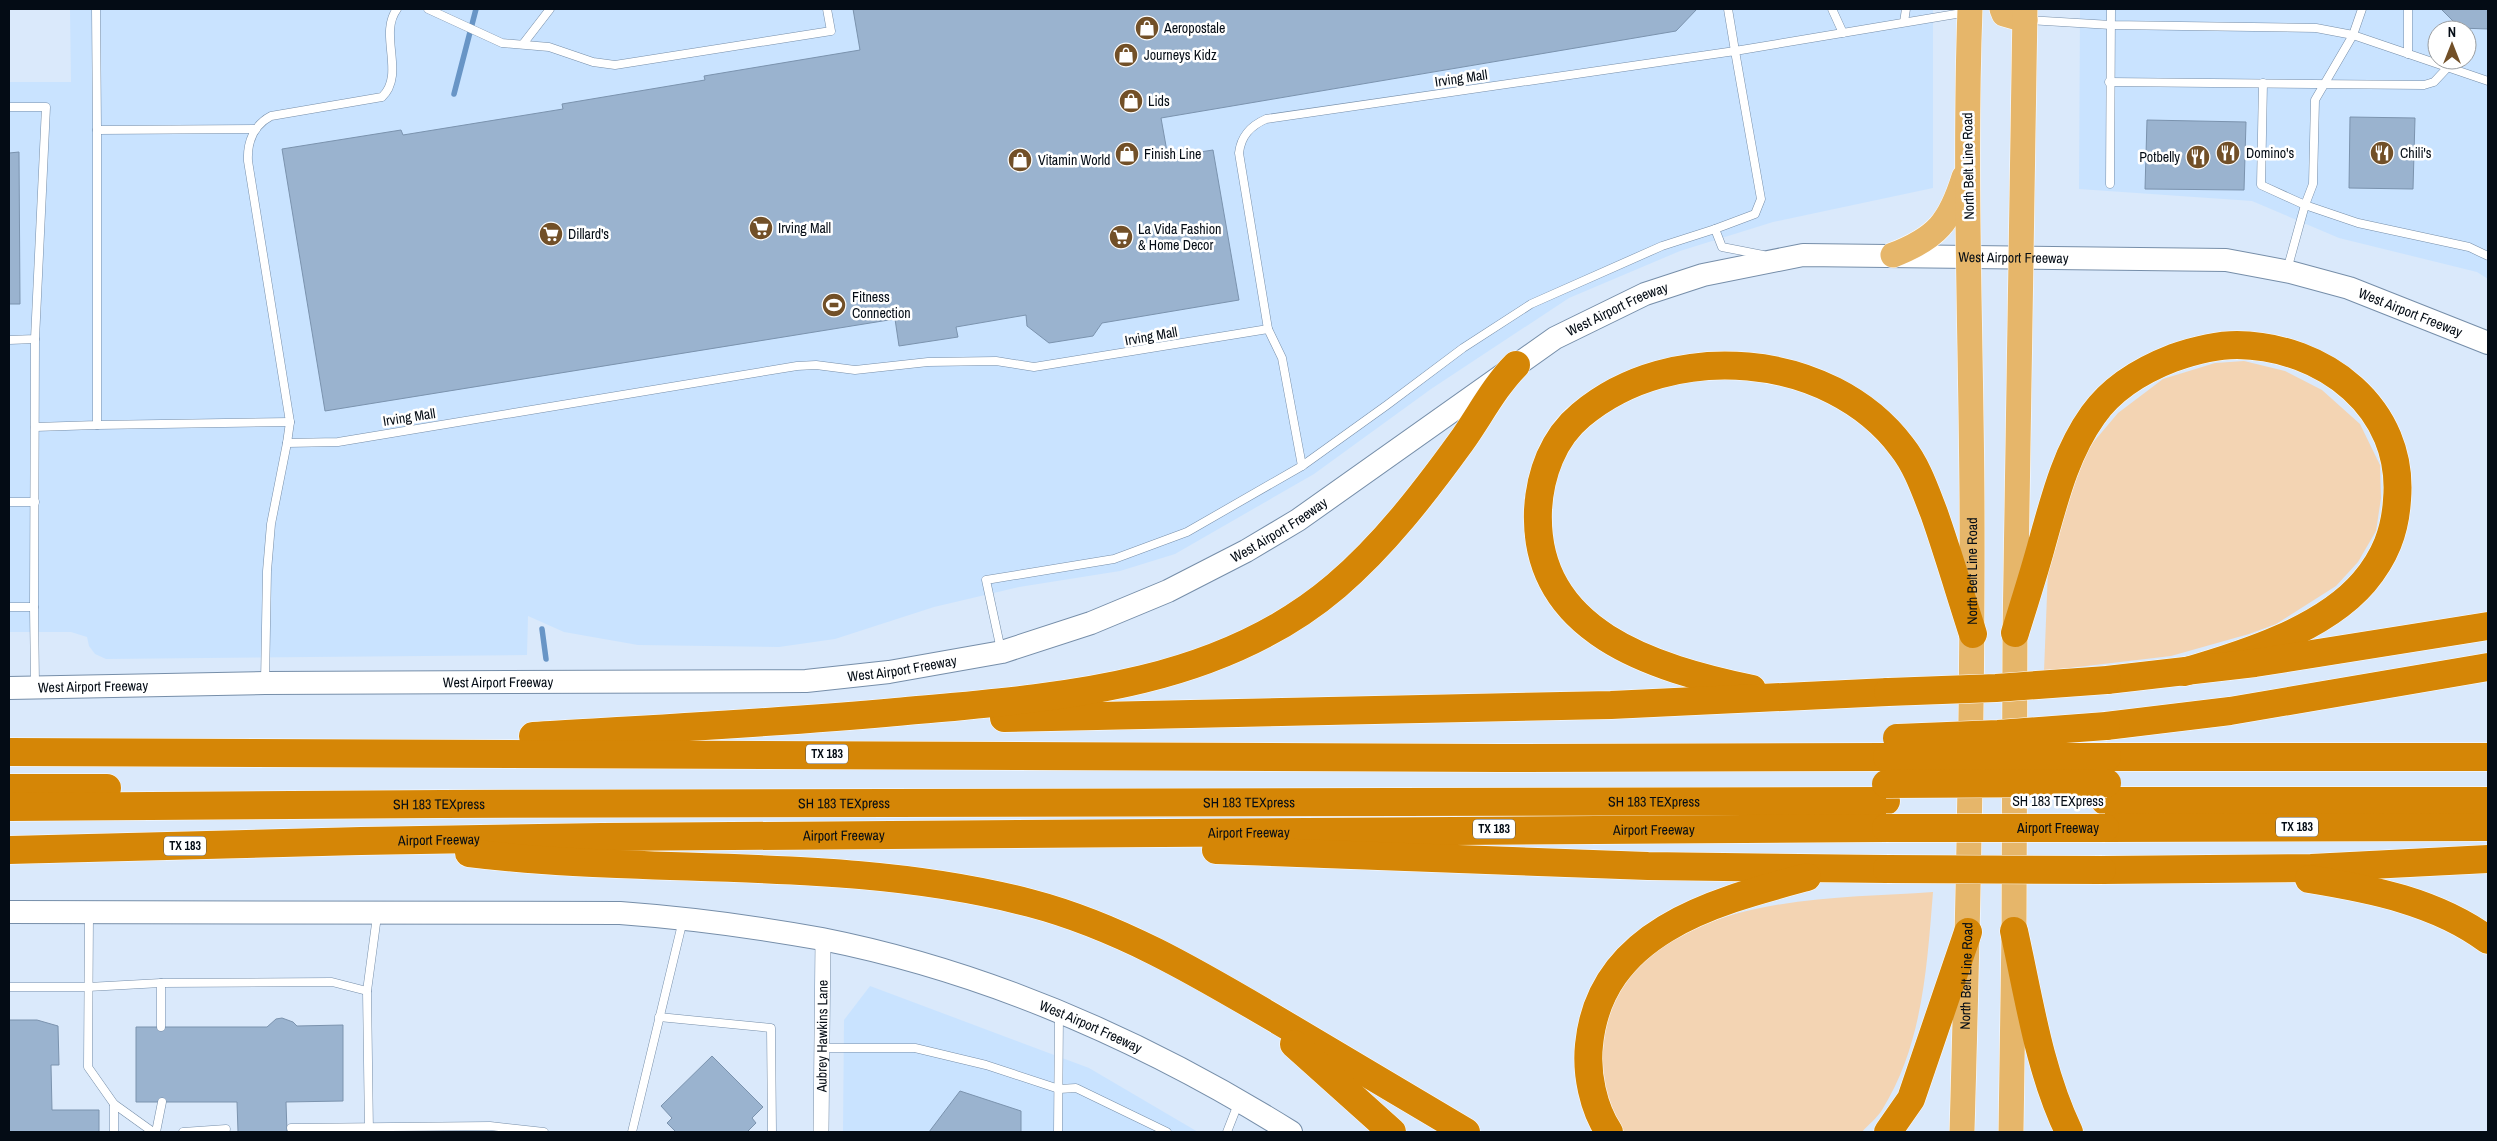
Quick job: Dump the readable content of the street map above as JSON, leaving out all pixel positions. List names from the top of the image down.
{
  "streets": {
    "highway": ["TX 183", "SH 183 TEXpress", "Airport Freeway"],
    "main road": ["North Belt Line Road", "West Airport Freeway"],
    "street": ["Aubrey Hawkins Lane"],
    "lane": ["Irving Mall"]
  },
  "crossings": [
    ["North Belt Line Road", "West Airport Freeway"],
    ["West Airport Freeway", "Aubrey Hawkins Lane"],
    ["TX 183", "SH 183 TEXpress"]
  ],
  "places": {
    "shop": [
      "Aeropostale",
      "Journeys Kidz",
      "Lids",
      "Finish Line",
      "Vitamin World"
    ],
    "restaurant": ["Domino's", "Chili's", "Potbelly"],
    "supermarket": ["Irving Mall", "Dillard's", "La Vida Fashion & Home Decor"],
    "sports": ["Fitness Connection"]
  },
  "north": "top"
}
